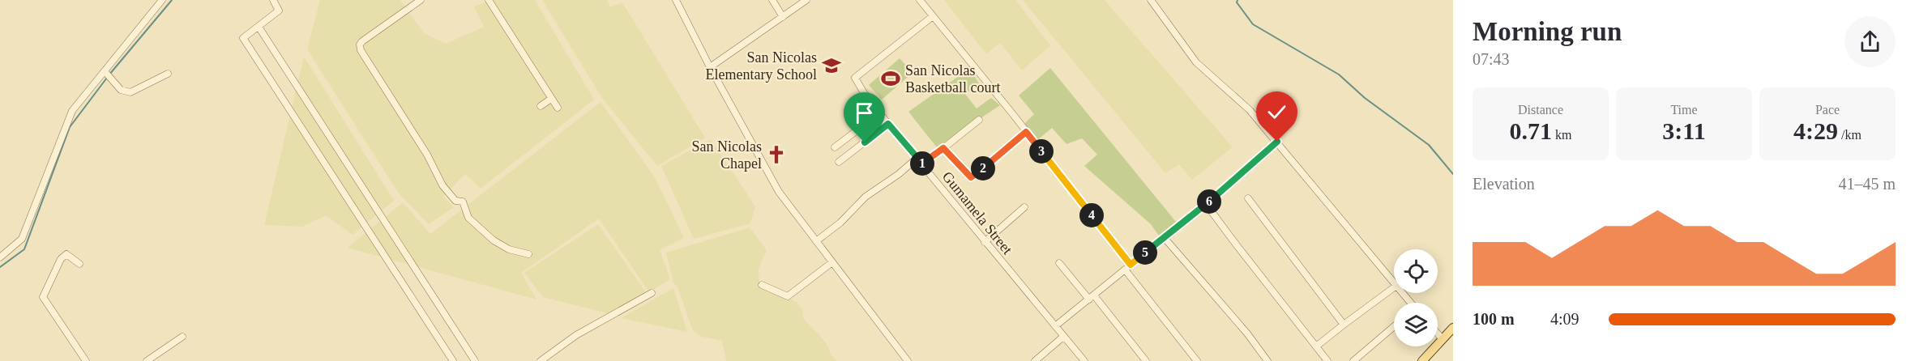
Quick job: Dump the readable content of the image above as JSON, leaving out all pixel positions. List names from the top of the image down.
{
  "streets": {
    "street": ["Gumamela Street"]
  },
  "places": {
    "school or university": ["San Nicolas Elementary School"],
    "sports": ["San Nicolas Basketball court"],
    "church": ["San Nicolas Chapel"]
  },
  "page": {
    "heading": ["Morning run", "07:43"],
    "stats": [
      ["Distance", "0.71 km"],
      ["Time", "3:11"],
      ["Pace", "4:29 /km"]
    ],
    "pins": [
      "3",
      "1",
      "2",
      "6",
      "4",
      "5"
    ],
    "chart": ["Elevation", "41–45 m"],
    "list": [
      {
        "name": "100 m",
        "note": "4:09"
      }
    ]
  }
}
